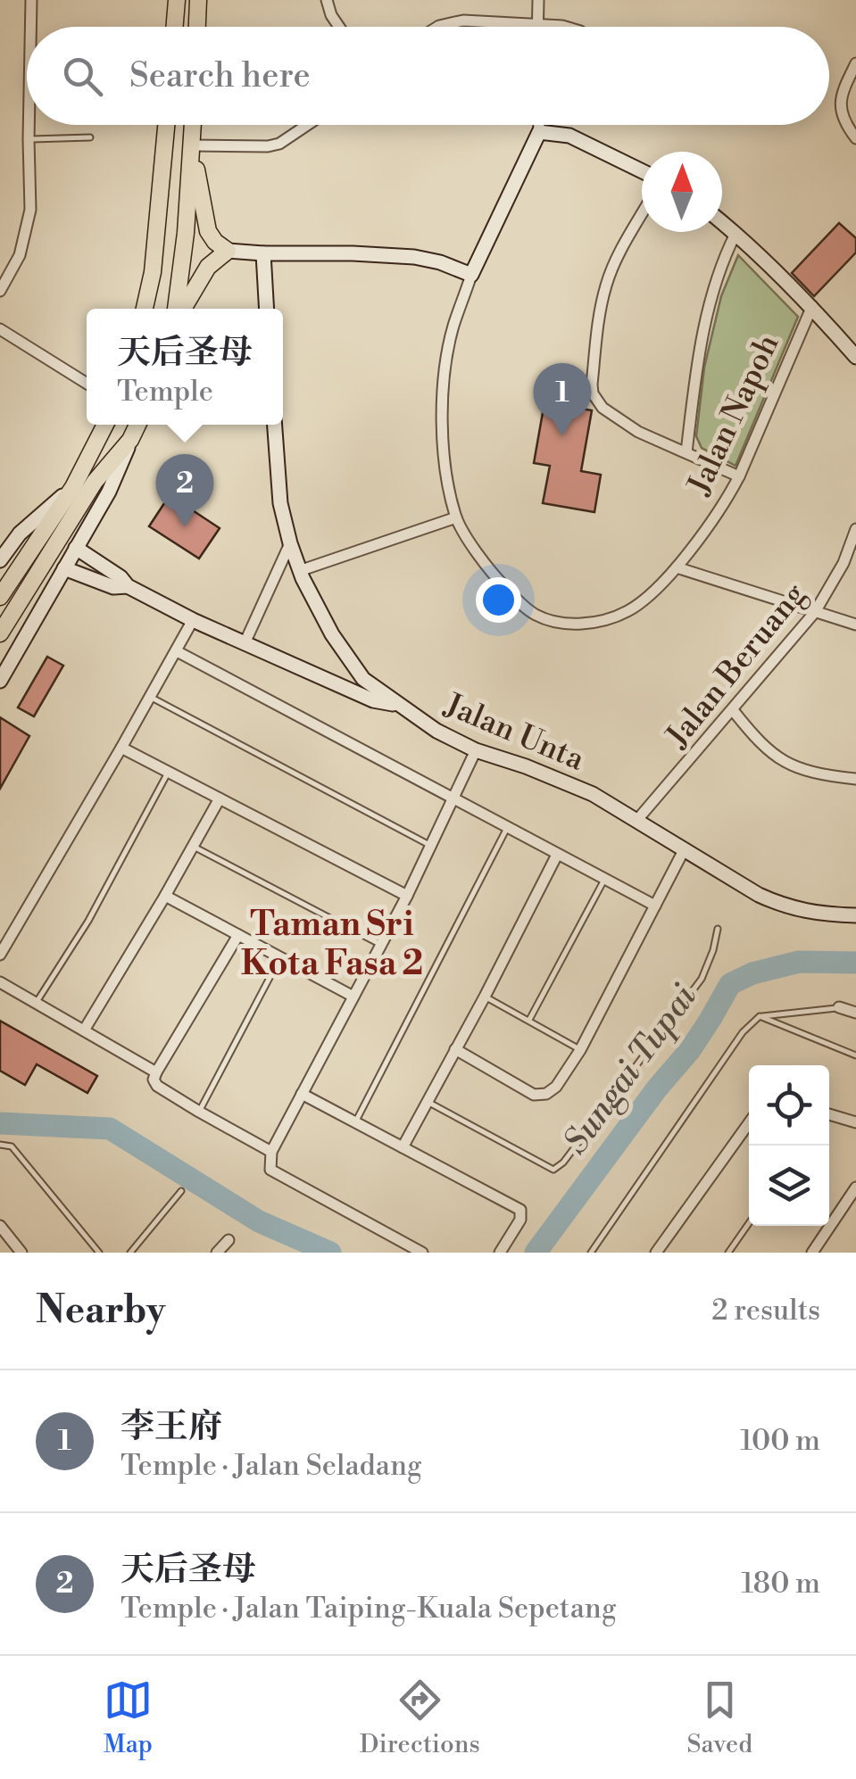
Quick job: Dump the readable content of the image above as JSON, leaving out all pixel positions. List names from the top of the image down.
{
  "streets": {
    "street": ["Jalan Napoh", "Jalan Beruang", "Jalan Unta"]
  },
  "crossings": [
    ["Jalan Beruang", "Jalan Unta"]
  ],
  "districts": ["Taman Sri Kota Fasa 2"],
  "water": ["Sungai Tupai"],
  "north": "top",
  "page": {
    "search": "Search here",
    "popup": ["天后圣母", "Temple"],
    "pins": ["1", "2"],
    "heading": ["Nearby", "2 results"],
    "list": [
      {
        "mark": "1",
        "name": "李王府",
        "note": "Temple · Jalan Seladang",
        "value": "100 m"
      },
      {
        "mark": "2",
        "name": "天后圣母",
        "note": "Temple · Jalan Taiping-Kuala Sepetang",
        "value": "180 m"
      }
    ],
    "nav": ["Map", "Directions", "Saved"]
  }
}
